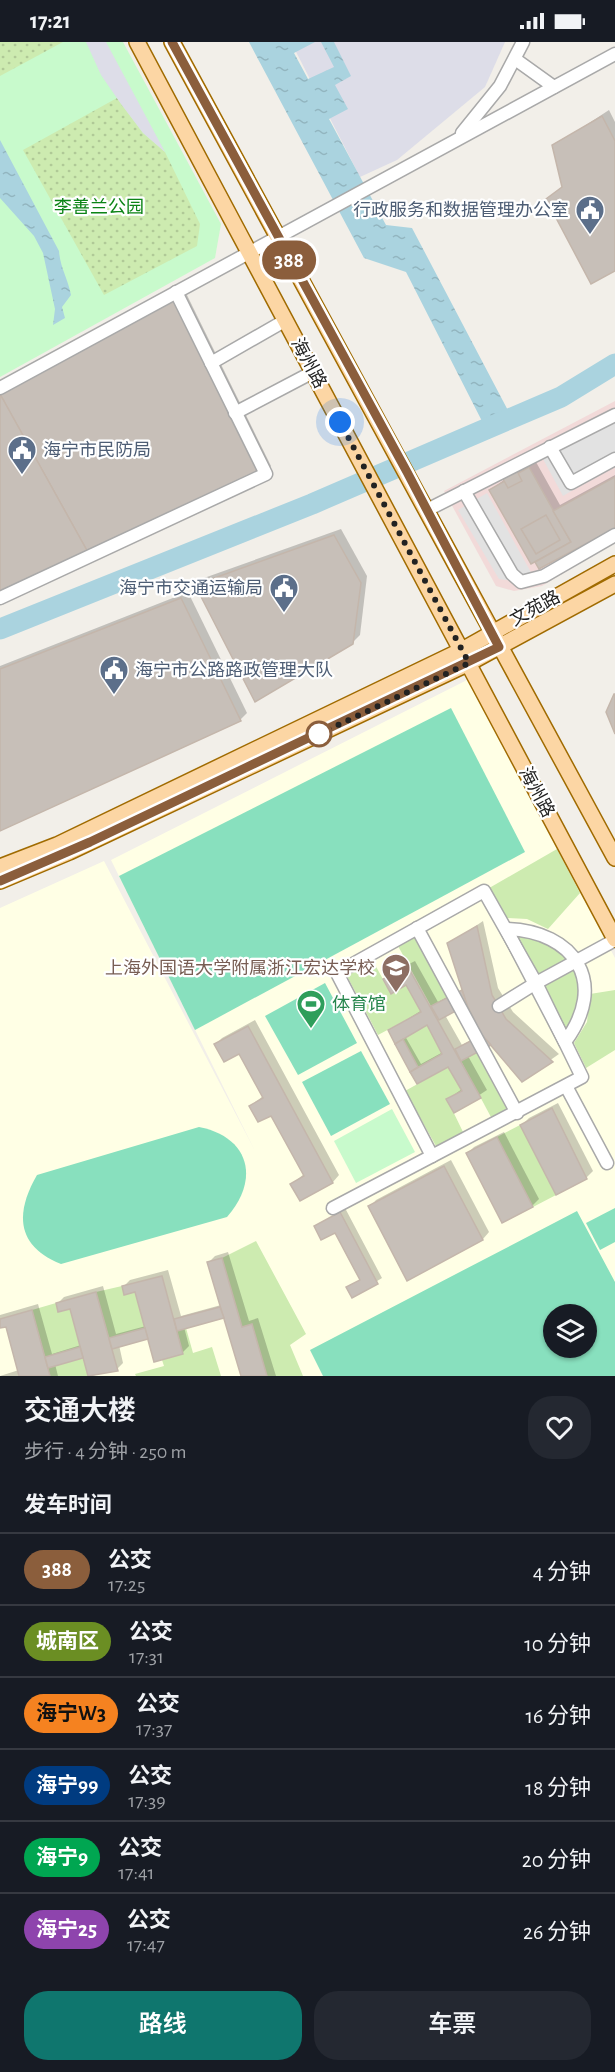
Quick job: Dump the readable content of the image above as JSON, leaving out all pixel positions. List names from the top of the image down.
{
  "streets": {
    "main road": ["海州路", "文苑路"]
  },
  "crossings": [
    ["海州路", "文苑路"]
  ],
  "parks": ["李善兰公园"],
  "places": {
    "public building": [
      "行政服务和数据管理办公室",
      "海宁市民防局",
      "海宁市交通运输局",
      "海宁市公路路政管理大队"
    ],
    "school or university": ["上海外国语大学附属浙江宏达学校"],
    "sports": ["体育馆"]
  },
  "lines": ["bus line 388"],
  "page": {
    "status": "17:21",
    "on_map": "388",
    "heading": [
      ["交通大楼", "步行 · 4 分钟 · 250 m"],
      "发车时间"
    ],
    "list": [
      {
        "mark": "388",
        "name": "公交",
        "note": "17:25",
        "value": "4 分钟"
      },
      {
        "mark": "城南区",
        "name": "公交",
        "note": "17:31",
        "value": "10 分钟"
      },
      {
        "mark": "海宁W3",
        "name": "公交",
        "note": "17:37",
        "value": "16 分钟"
      },
      {
        "mark": "海宁99",
        "name": "公交",
        "note": "17:39",
        "value": "18 分钟"
      },
      {
        "mark": "海宁9",
        "name": "公交",
        "note": "17:41",
        "value": "20 分钟"
      },
      {
        "mark": "海宁25",
        "name": "公交",
        "note": "17:47",
        "value": "26 分钟"
      }
    ],
    "buttons": ["路线", "车票"]
  }
}
